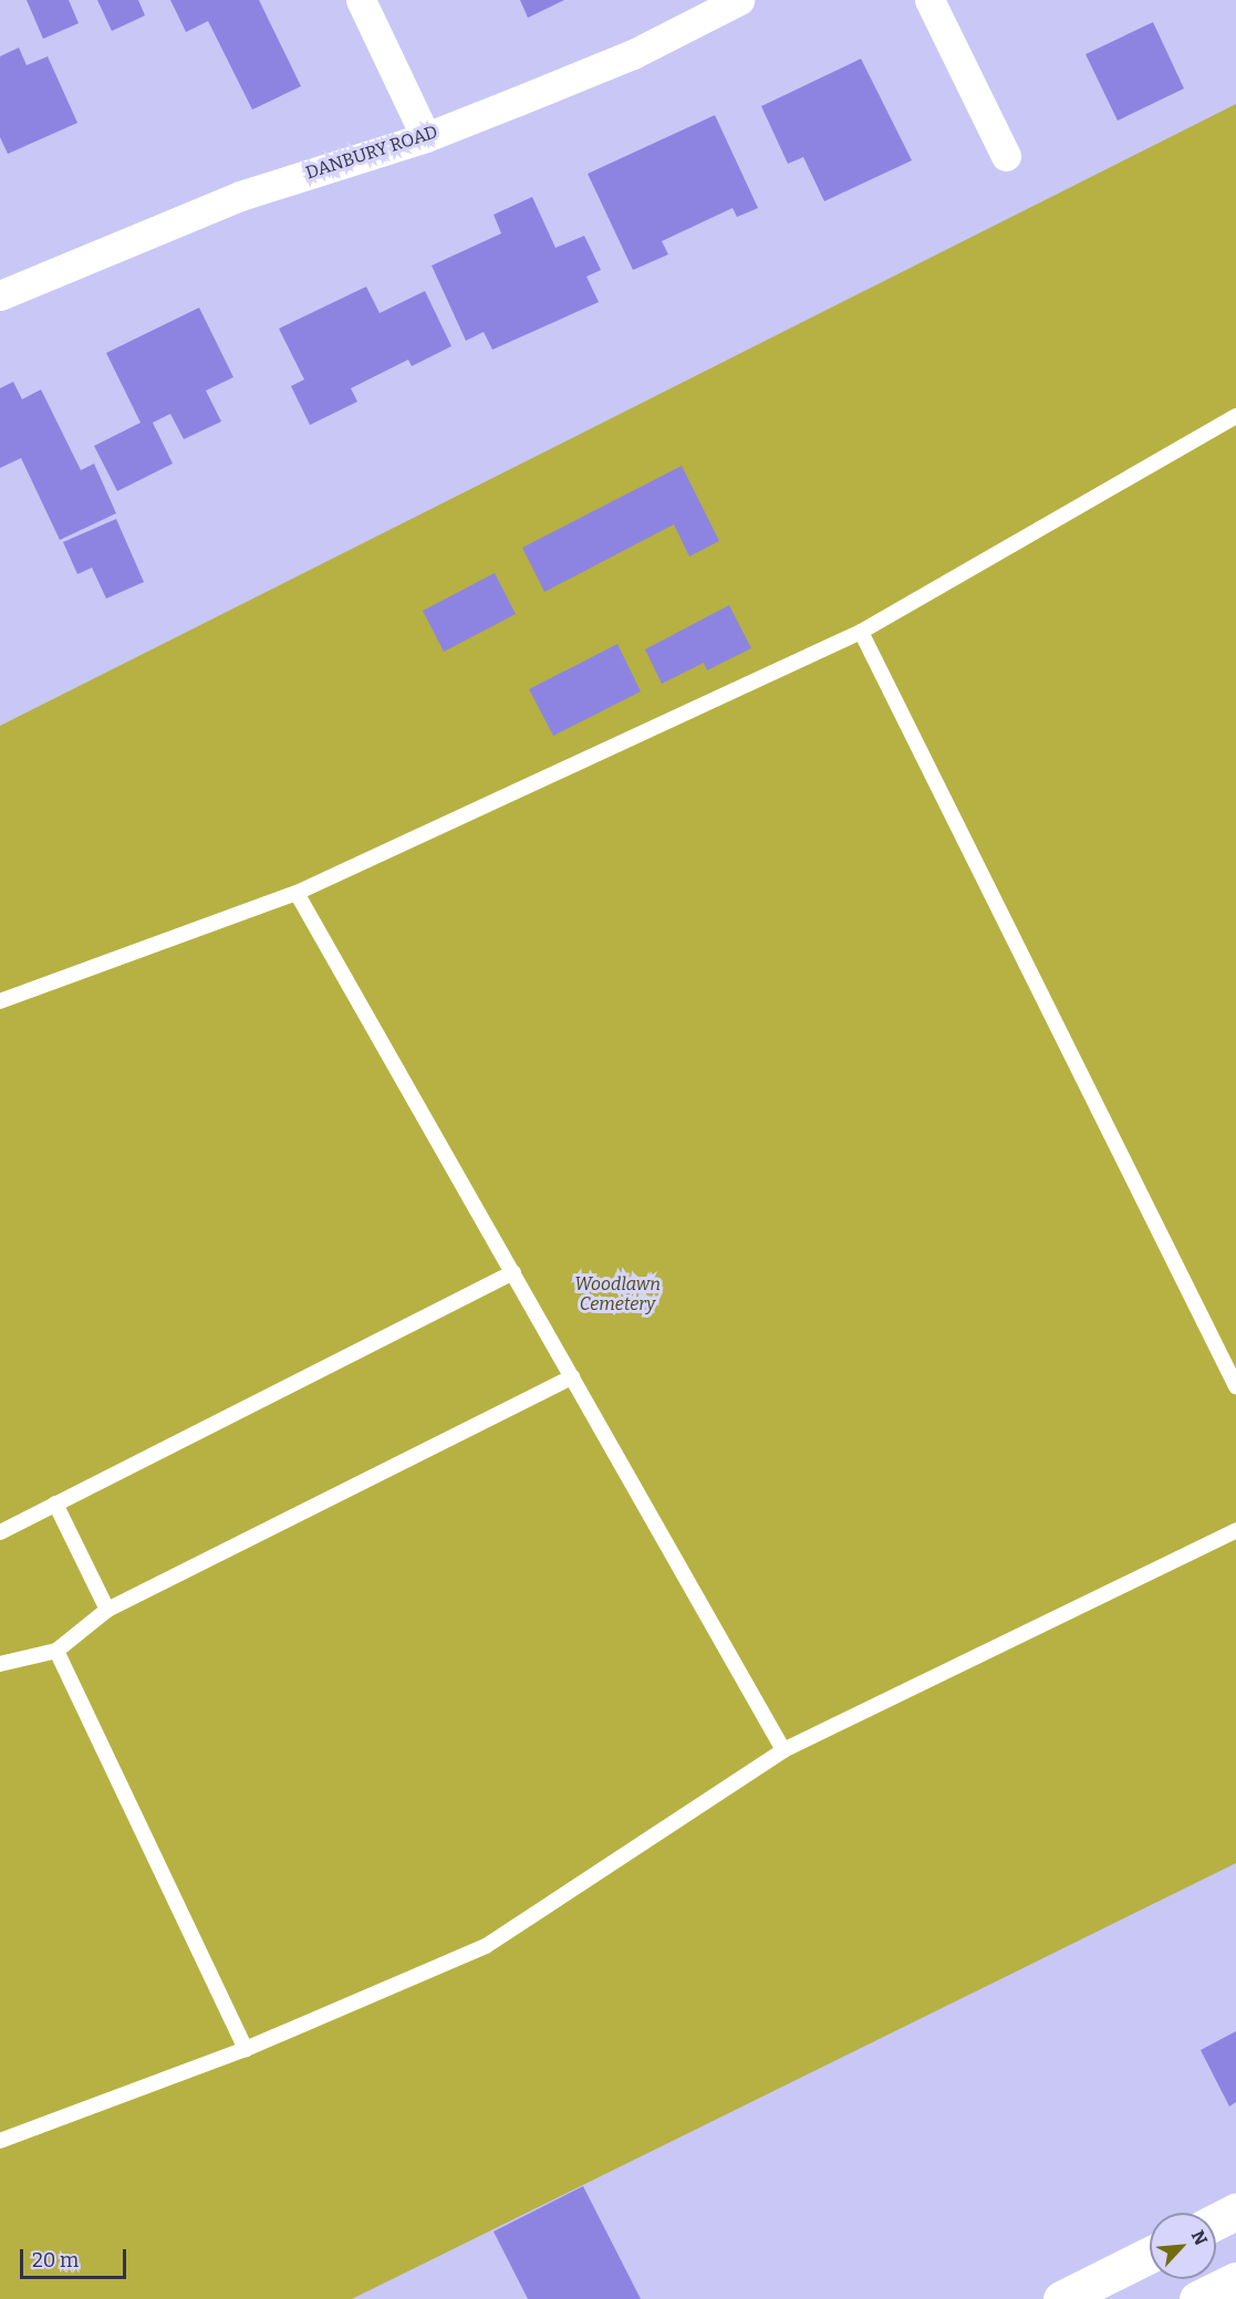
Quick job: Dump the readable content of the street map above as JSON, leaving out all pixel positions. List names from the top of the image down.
{
  "streets": {
    "street": ["DANBURY ROAD"]
  },
  "parks": ["Woodlawn Cemetery"],
  "scale_bar": "20 m",
  "north": "top right"
}
